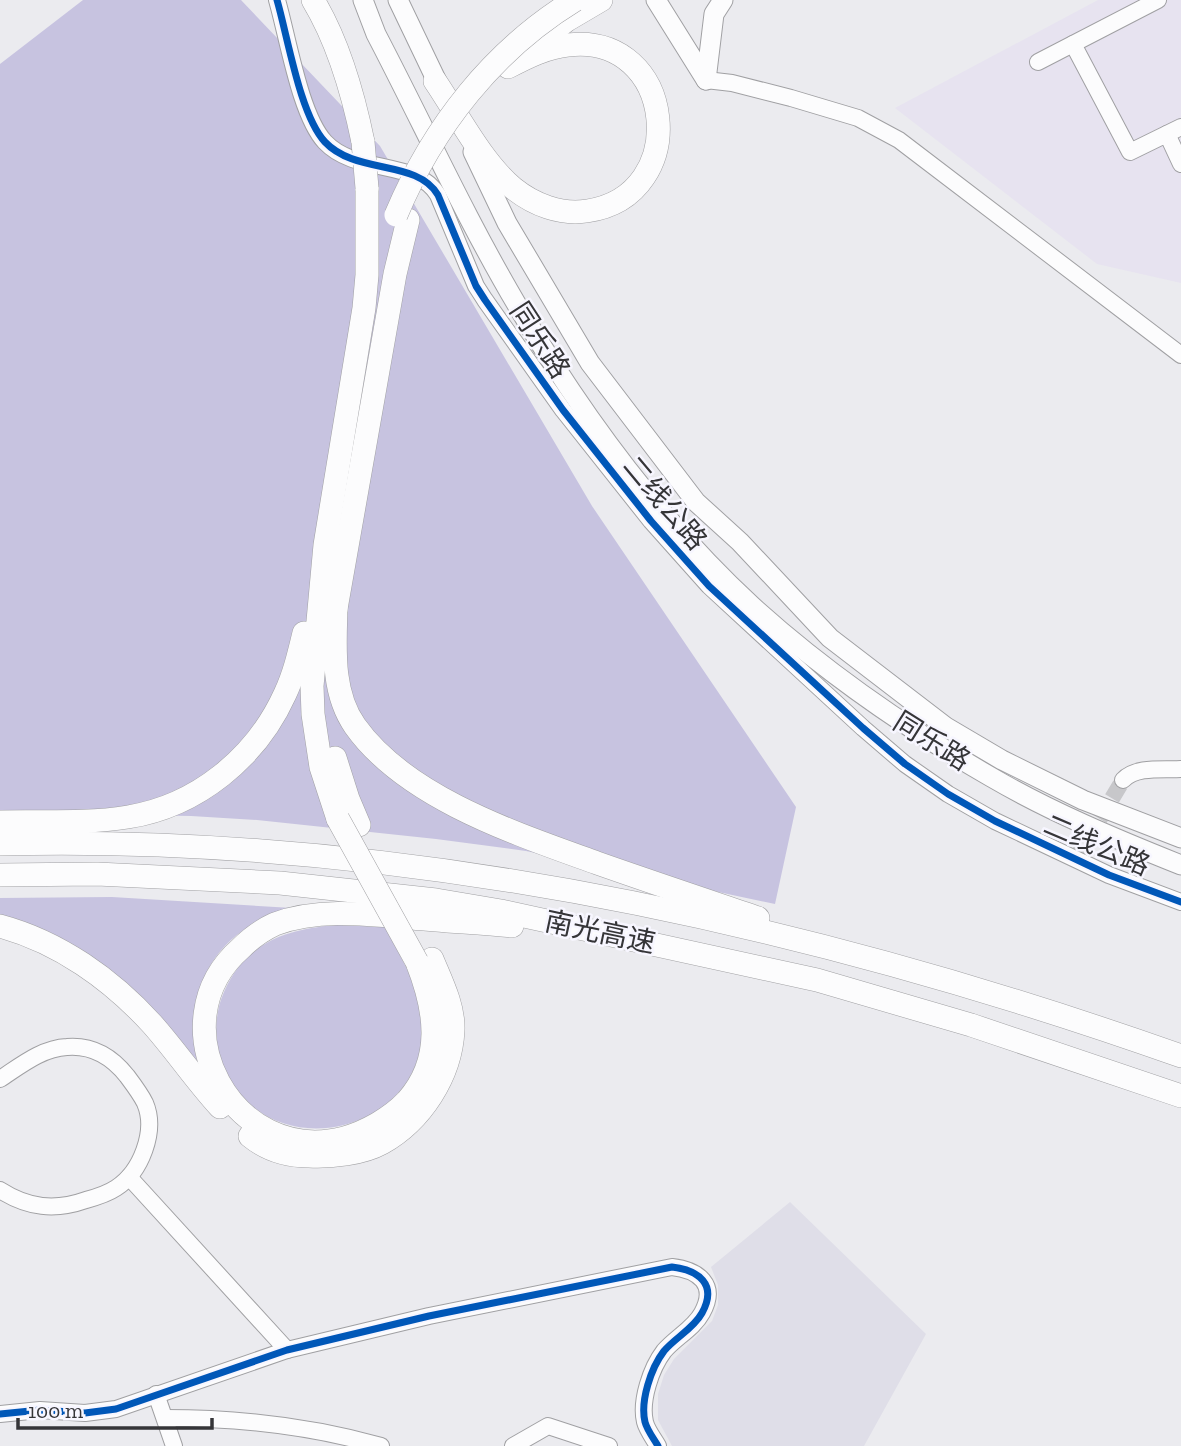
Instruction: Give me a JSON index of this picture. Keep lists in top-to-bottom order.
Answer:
{
  "streets": {
    "highway": ["南光高速"],
    "main road": ["同乐路"],
    "street": ["二线公路"]
  },
  "scale_bar": "100 m"
}
